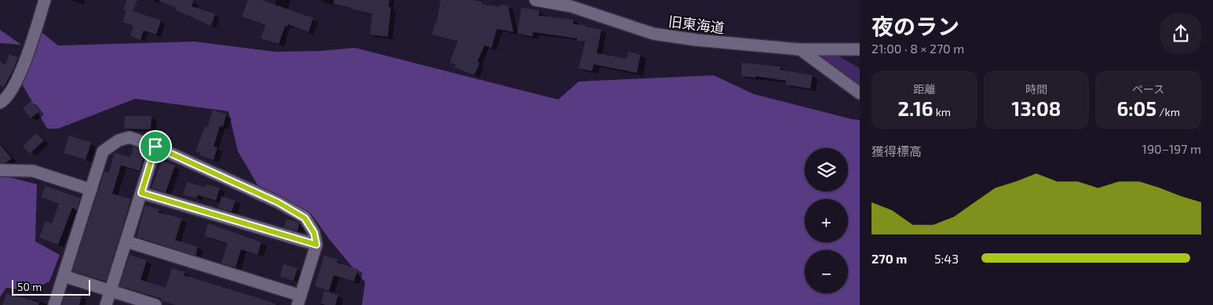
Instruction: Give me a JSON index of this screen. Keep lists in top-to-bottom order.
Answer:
{
  "streets": {
    "street": ["旧東海道"]
  },
  "scale_bar": "50 m",
  "page": {
    "heading": ["夜のラン", "21:00 · 8 × 270 m"],
    "stats": [
      ["距離", "2.16 km"],
      ["時間", "13:08"],
      ["ペース", "6:05 /km"]
    ],
    "chart": ["獲得標高", "190–197 m"],
    "map_buttons": ["+", "−"],
    "list": [
      {
        "name": "270 m",
        "note": "5:43"
      }
    ],
    "scale": "50 m"
  }
}
